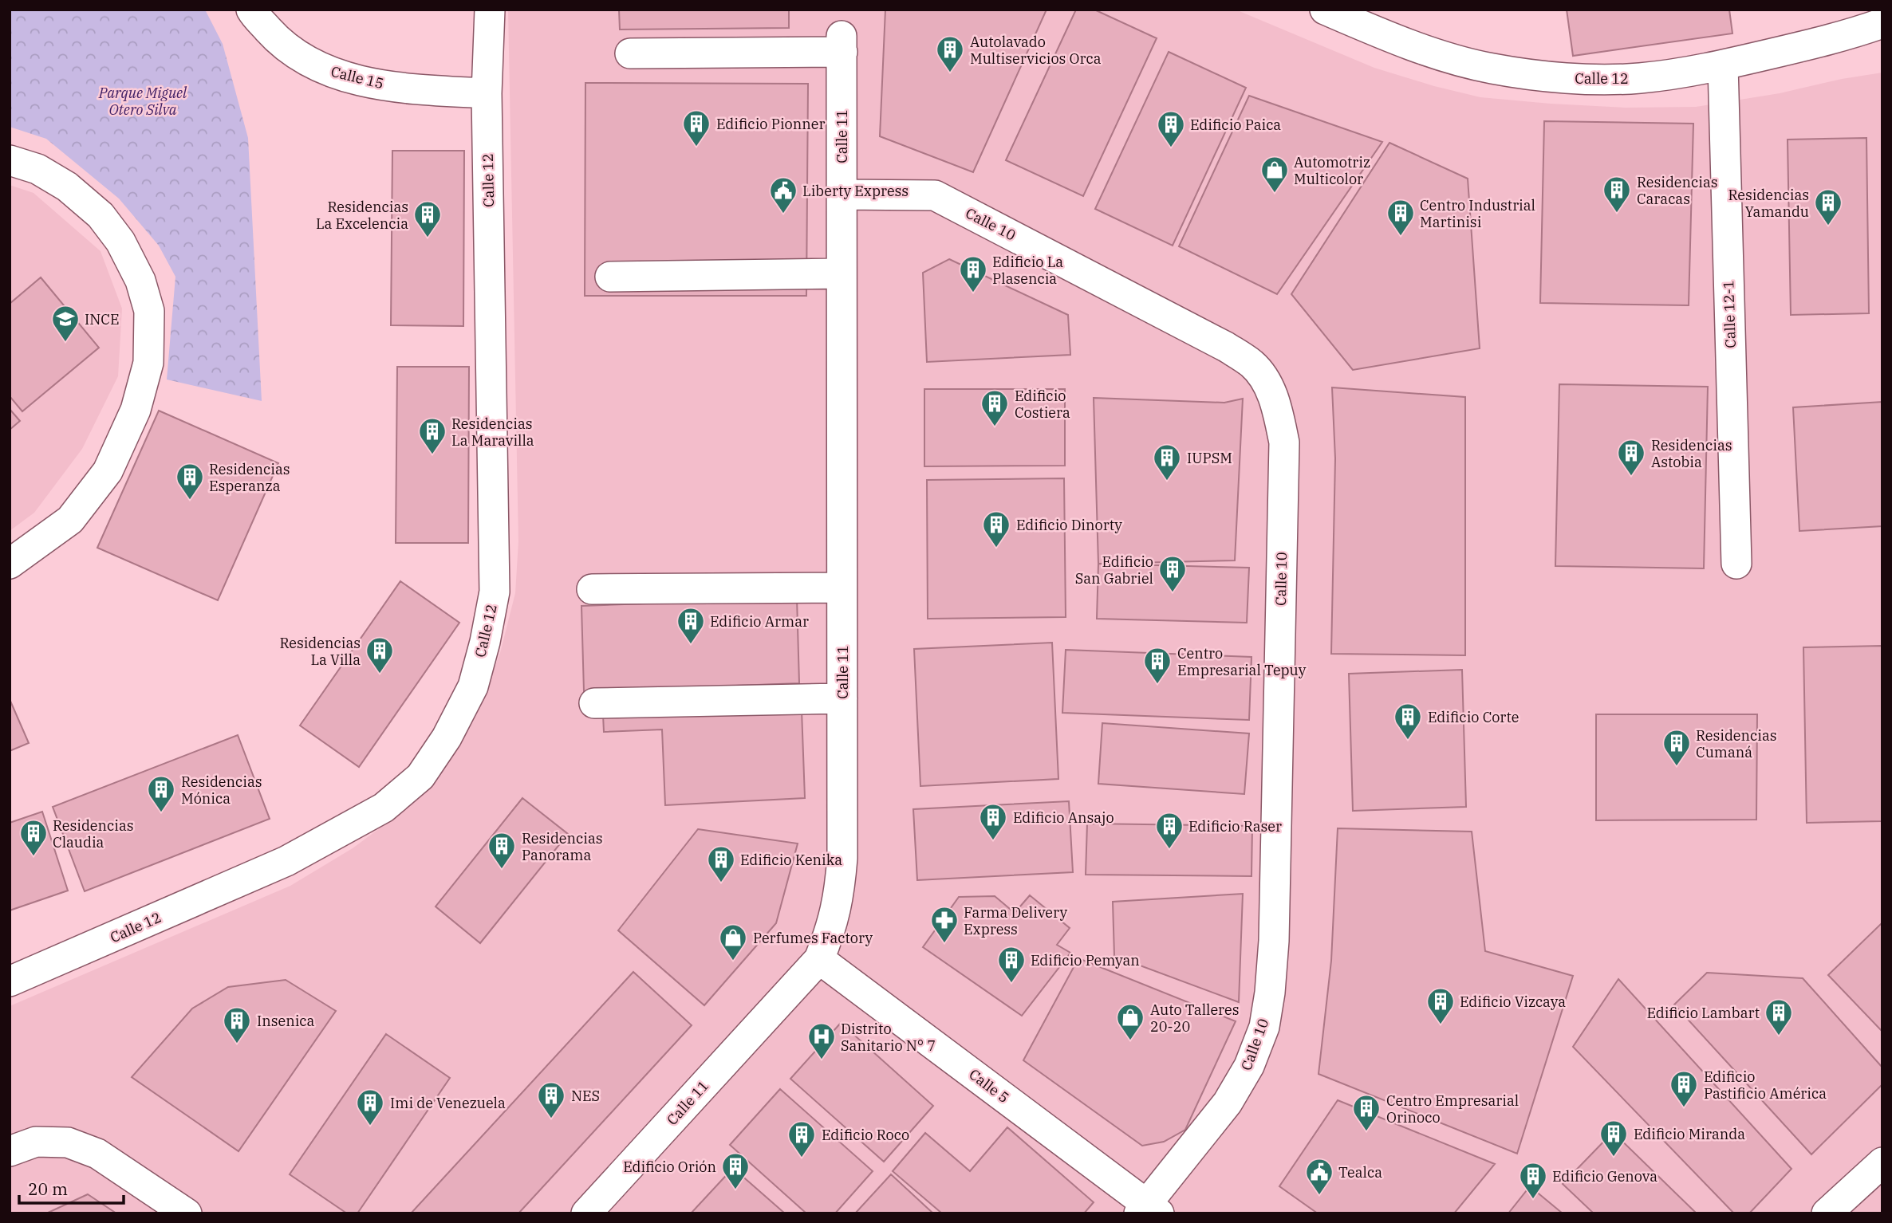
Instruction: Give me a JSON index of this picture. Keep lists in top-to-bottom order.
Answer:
{
  "streets": {
    "street": [
      "Calle 15",
      "Calle 12",
      "Calle 11",
      "Calle 10",
      "Calle 12-1",
      "Calle 5"
    ]
  },
  "crossings": [
    ["Calle 15", "Calle 12"],
    ["Calle 12", "Calle 12-1"],
    ["Calle 11", "Calle 10"],
    ["Calle 11", "Calle 5"],
    ["Calle 10", "Calle 5"]
  ],
  "parks": ["Parque Miguel Otero Silva"],
  "places": {
    "building": [
      "Autolavado Multiservicios Orca",
      "Edificio Pionner",
      "Edificio Paica",
      "Residencias Caracas",
      "Residencias Yamandu",
      "Centro Industrial Martinisi",
      "Residencias La Excelencia",
      "Edificio La Plasencia",
      "Edificio Costiera",
      "Residencias La Maravilla",
      "Residencias Astobia",
      "IUPSM",
      "Residencias Esperanza",
      "Edificio Dinorty",
      "Edificio San Gabriel",
      "Edificio Armar",
      "Residencias La Villa",
      "Centro Empresarial Tepuy",
      "Edificio Corte",
      "Residencias Cumaná",
      "Residencias Mónica",
      "Edificio Ansajo",
      "Edificio Raser",
      "Residencias Claudia",
      "Residencias Panorama",
      "Edificio Kenika",
      "Edificio Pemyan",
      "Edificio Vizcaya",
      "Edificio Lambart",
      "Insenica",
      "Edificio Pastificio América",
      "NES",
      "Imi de Venezuela",
      "Centro Empresarial Orinoco",
      "Edificio Miranda",
      "Edificio Roco",
      "Edificio Orión",
      "Edificio Genova"
    ],
    "shop": ["Automotriz Multicolor", "Perfumes Factory", "Auto Talleres 20-20"],
    "public building": ["Liberty Express", "Tealca"],
    "school or university": ["INCE"],
    "pharmacy": ["Farma Delivery Express"],
    "hospital": ["Distrito Sanitario N° 7"]
  },
  "scale_bar": "20 m"
}
